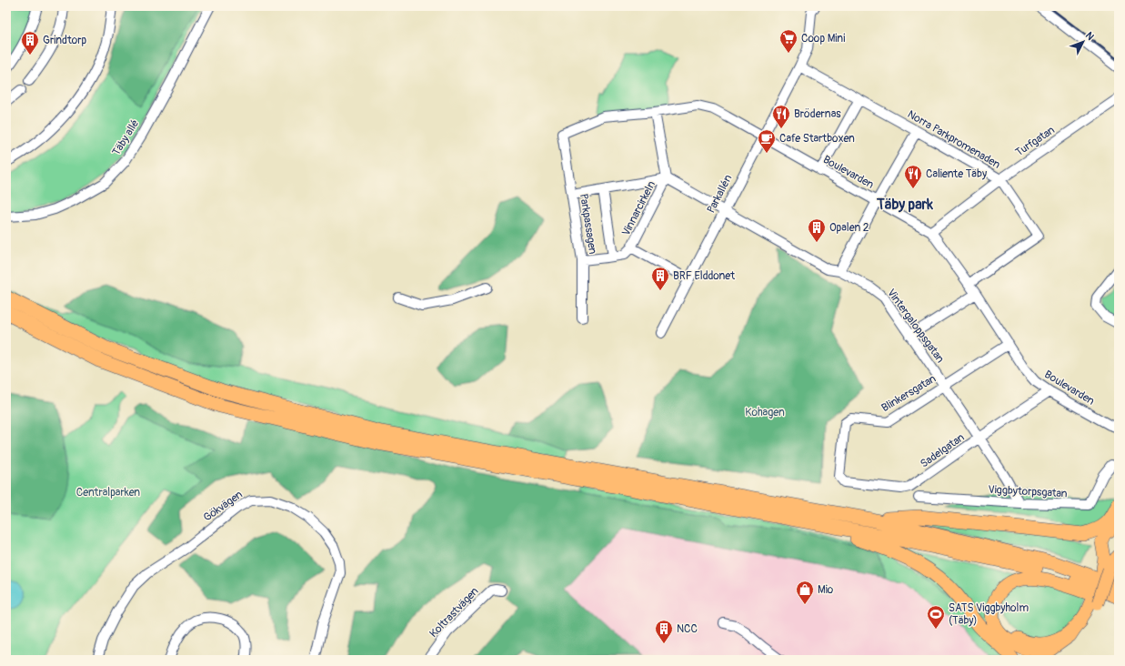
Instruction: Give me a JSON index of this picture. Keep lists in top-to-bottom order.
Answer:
{
  "streets": {
    "street": [
      "Täby allé",
      "Norra Parkpromenaden",
      "Turfgatan",
      "Boulevarden",
      "Parkallén",
      "Vinnarcirkeln",
      "Parkpassagen",
      "Vintergaloppsgatan",
      "Blinkersgatan",
      "Sadelgatan",
      "Viggbytorpsgatan",
      "Gökvägen",
      "Koltrastvägen"
    ]
  },
  "crossings": [
    ["Norra Parkpromenaden", "Turfgatan"],
    ["Norra Parkpromenaden", "Boulevarden"],
    ["Norra Parkpromenaden", "Parkallén"],
    ["Turfgatan", "Boulevarden"],
    ["Boulevarden", "Parkallén"],
    ["Boulevarden", "Parkpassagen"],
    ["Boulevarden", "Blinkersgatan"],
    ["Boulevarden", "Sadelgatan"],
    ["Parkallén", "Vintergaloppsgatan"],
    ["Vinnarcirkeln", "Parkpassagen"],
    ["Vinnarcirkeln", "Vintergaloppsgatan"],
    ["Vintergaloppsgatan", "Blinkersgatan"],
    ["Vintergaloppsgatan", "Sadelgatan"],
    ["Vintergaloppsgatan", "Viggbytorpsgatan"],
    ["Blinkersgatan", "Sadelgatan"]
  ],
  "districts": ["Täby park"],
  "parks": ["Kohagen", "Centralparken"],
  "places": {
    "supermarket": ["Coop Mini"],
    "building": [
      "Grindtorp",
      "Opalen 2",
      "BRF Elddonet",
      "NCC"
    ],
    "restaurant": ["Brödernas", "Caliente Täby"],
    "cafe": ["Cafe Startboxen"],
    "shop": ["Mio"],
    "sports": ["SATS Viggbyholm (Täby)"]
  },
  "north": "top right"
}
